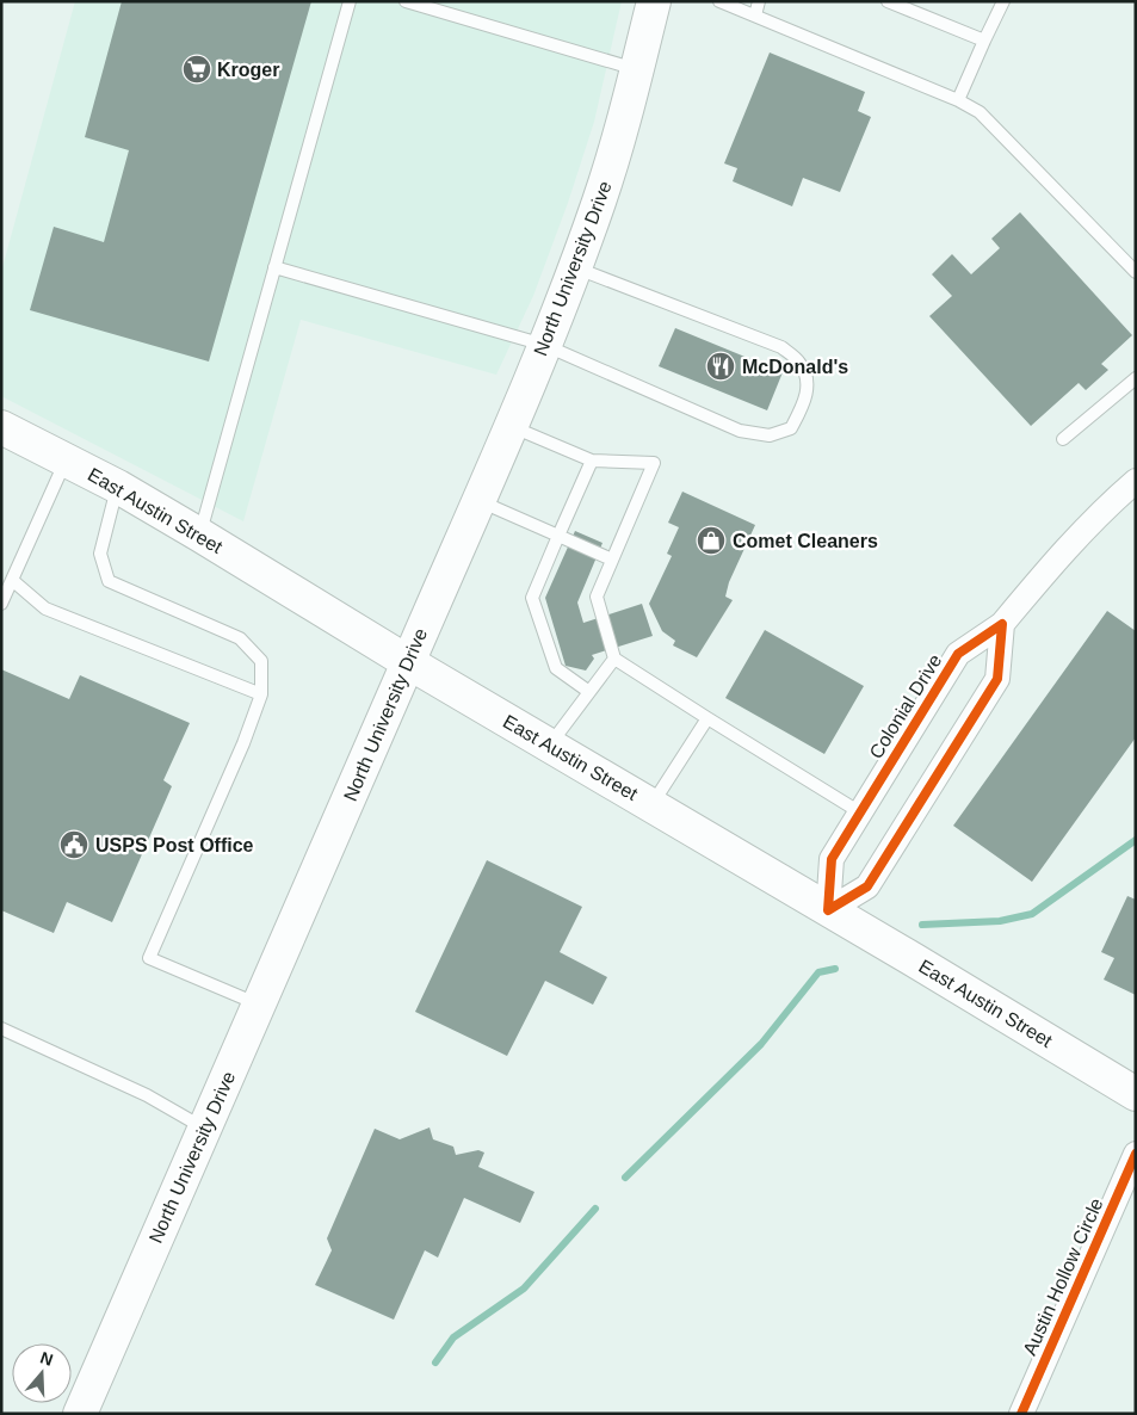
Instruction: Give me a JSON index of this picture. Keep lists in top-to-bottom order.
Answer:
{
  "streets": {
    "main road": ["North University Drive", "East Austin Street"],
    "street": ["Colonial Drive", "Austin Hollow Circle"]
  },
  "crossings": [
    ["North University Drive", "East Austin Street"],
    ["East Austin Street", "Colonial Drive"]
  ],
  "places": {
    "supermarket": ["Kroger"],
    "restaurant": ["McDonald's"],
    "shop": ["Comet Cleaners"],
    "public building": ["USPS Post Office"]
  },
  "north": "top"
}
